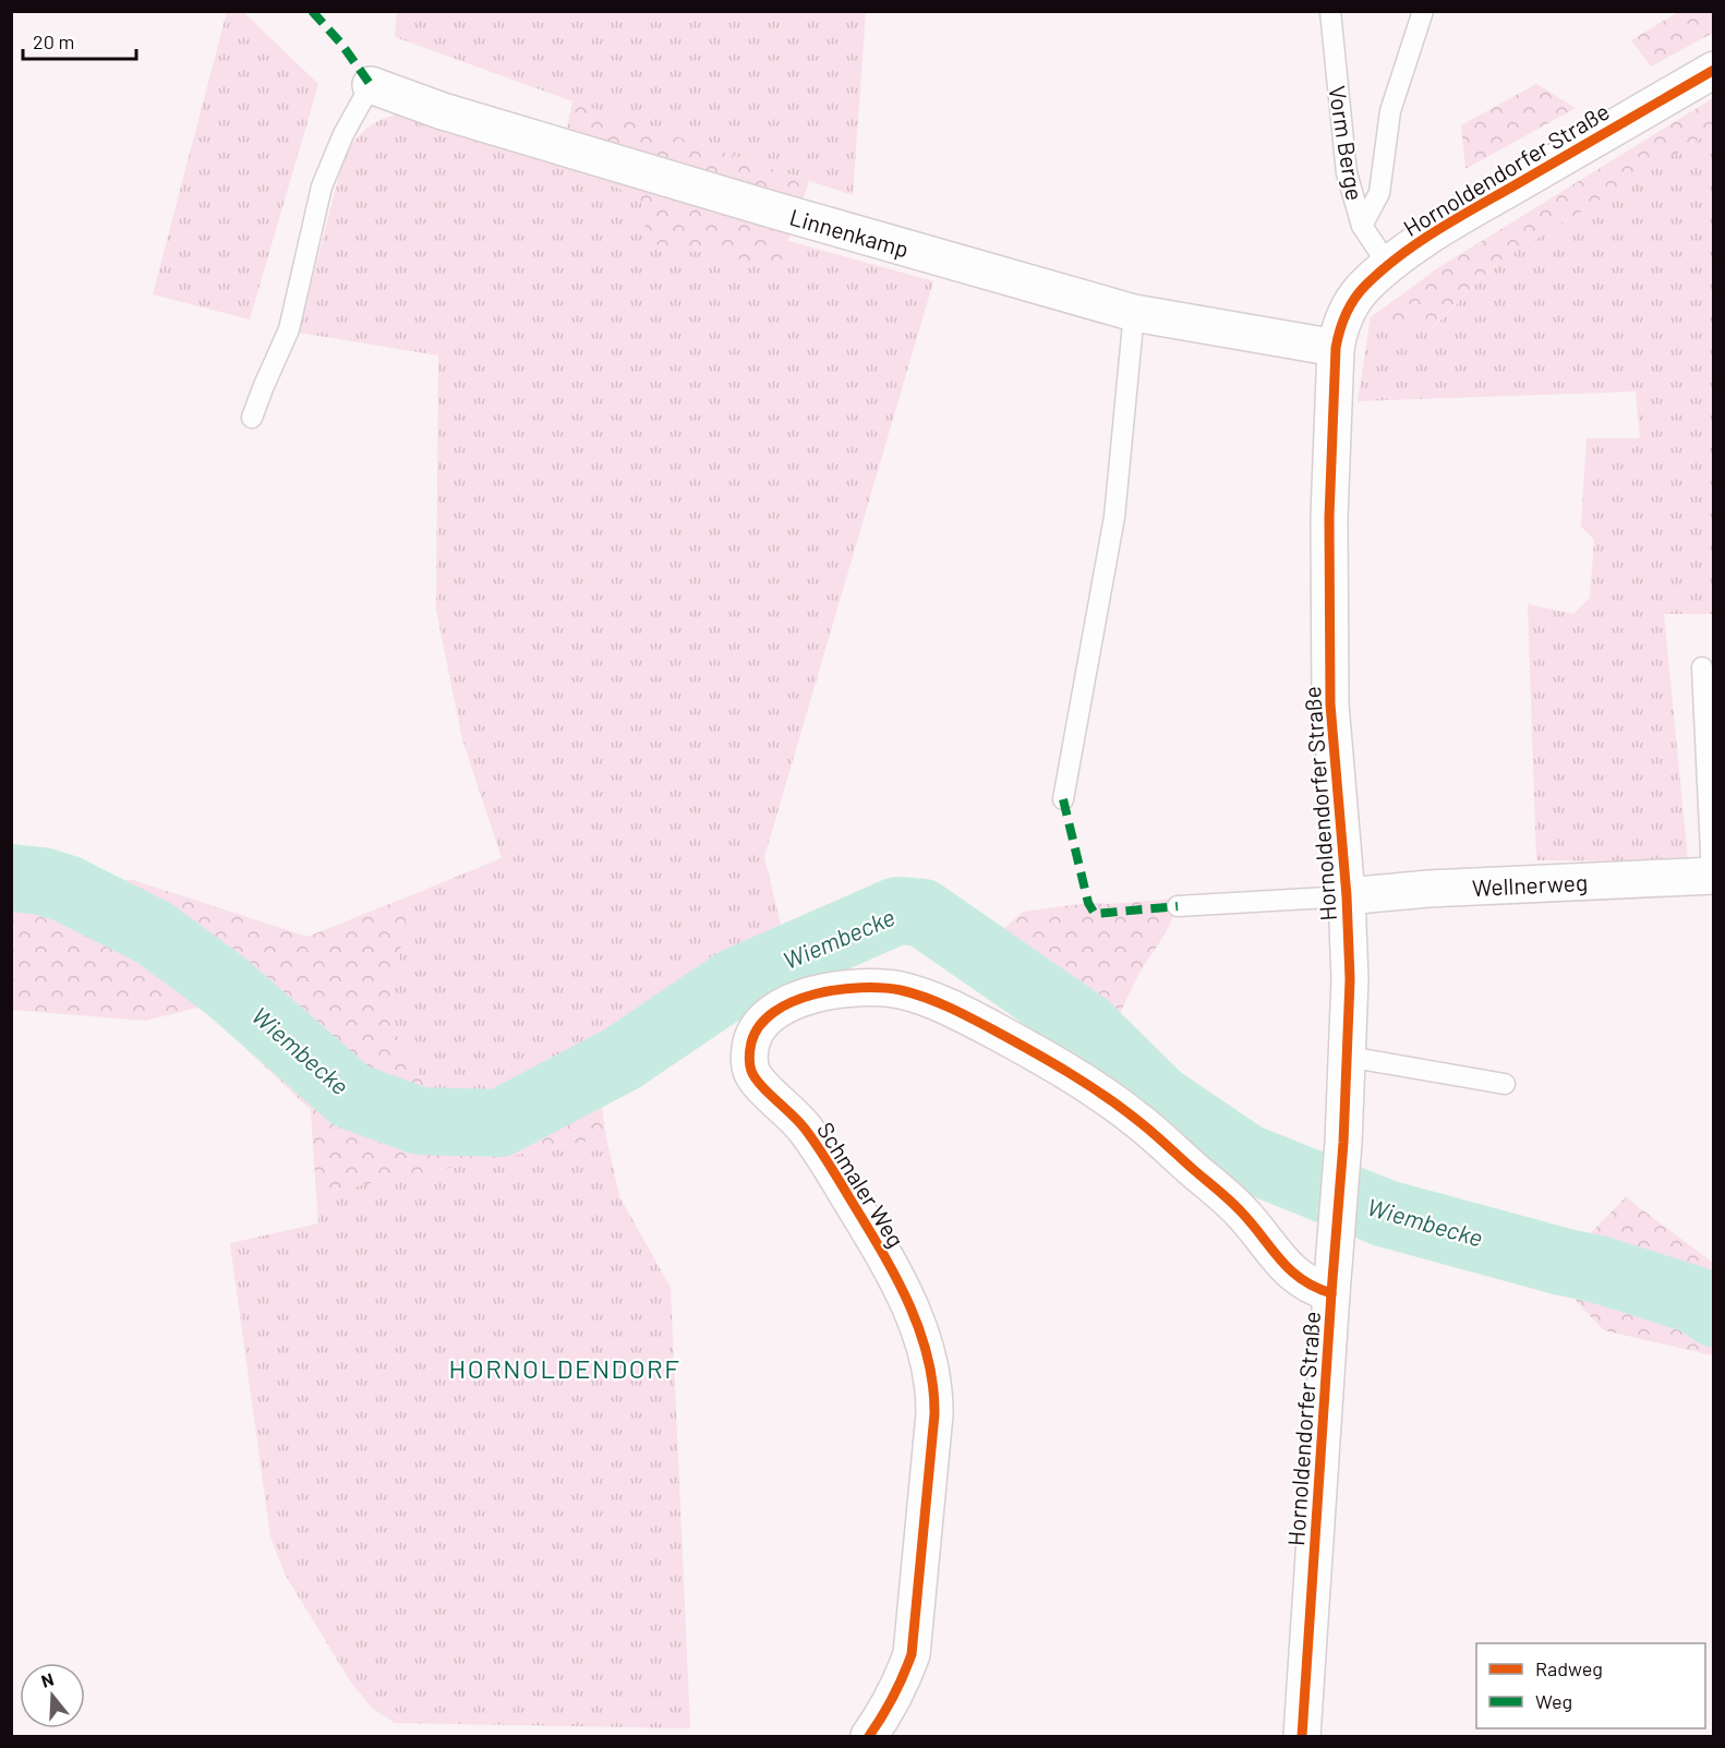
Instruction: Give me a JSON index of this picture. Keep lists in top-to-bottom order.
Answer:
{
  "streets": {
    "street": [
      "Hornoldendorfer Straße",
      "Linnenkamp",
      "Wellnerweg",
      "Schmaler Weg"
    ],
    "lane": ["Vorm Berge"]
  },
  "crossings": [
    ["Vorm Berge", "Hornoldendorfer Straße"],
    ["Hornoldendorfer Straße", "Linnenkamp"],
    ["Hornoldendorfer Straße", "Wellnerweg"],
    ["Hornoldendorfer Straße", "Schmaler Weg"]
  ],
  "districts": ["HORNOLDENDORF"],
  "water": ["Wiembecke"],
  "legend": ["Radweg", "Weg"],
  "scale_bar": "20 m",
  "north": "top"
}
